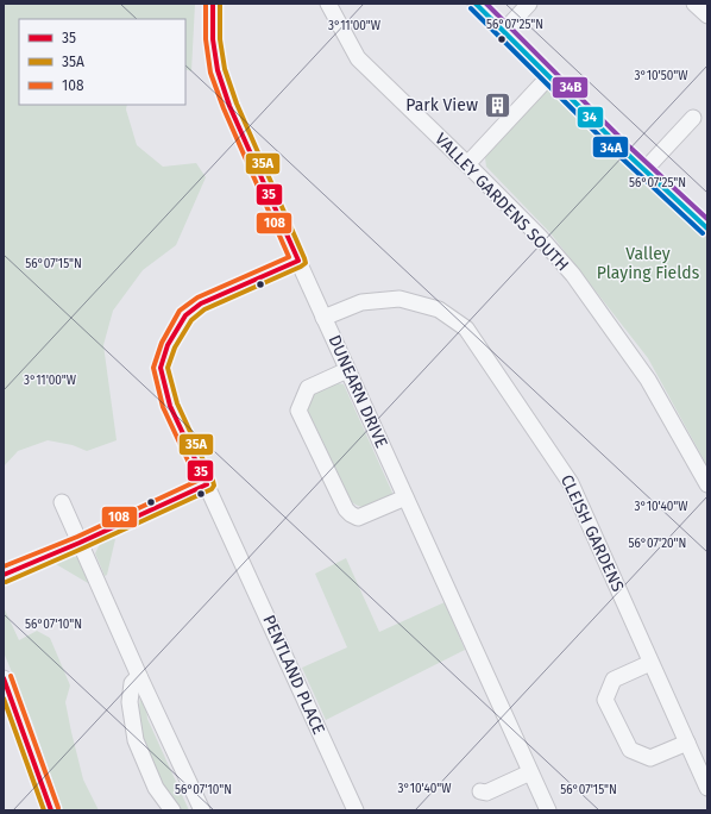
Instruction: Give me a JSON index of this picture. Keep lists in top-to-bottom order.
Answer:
{
  "streets": {
    "street": [
      "VALLEY GARDENS SOUTH",
      "DUNEARN DRIVE",
      "CLEISH GARDENS",
      "PENTLAND PLACE"
    ]
  },
  "crossings": [
    ["DUNEARN DRIVE", "CLEISH GARDENS"],
    ["DUNEARN DRIVE", "PENTLAND PLACE"]
  ],
  "parks": ["Valley Playing Fields"],
  "places": {
    "building": ["Park View"]
  },
  "lines": [
    "transit line 35",
    "transit line 35A",
    "transit line 108",
    "transit line 34",
    "transit line 34B",
    "transit line 34A"
  ],
  "legend": ["35", "35A", "108"],
  "coordinates": [
    "56°07'25\"N",
    "3°11'00\"W",
    "3°10'50\"W",
    "56°07'15\"N",
    "3°10'40\"W",
    "56°07'20\"N",
    "56°07'10\"N"
  ]
}
